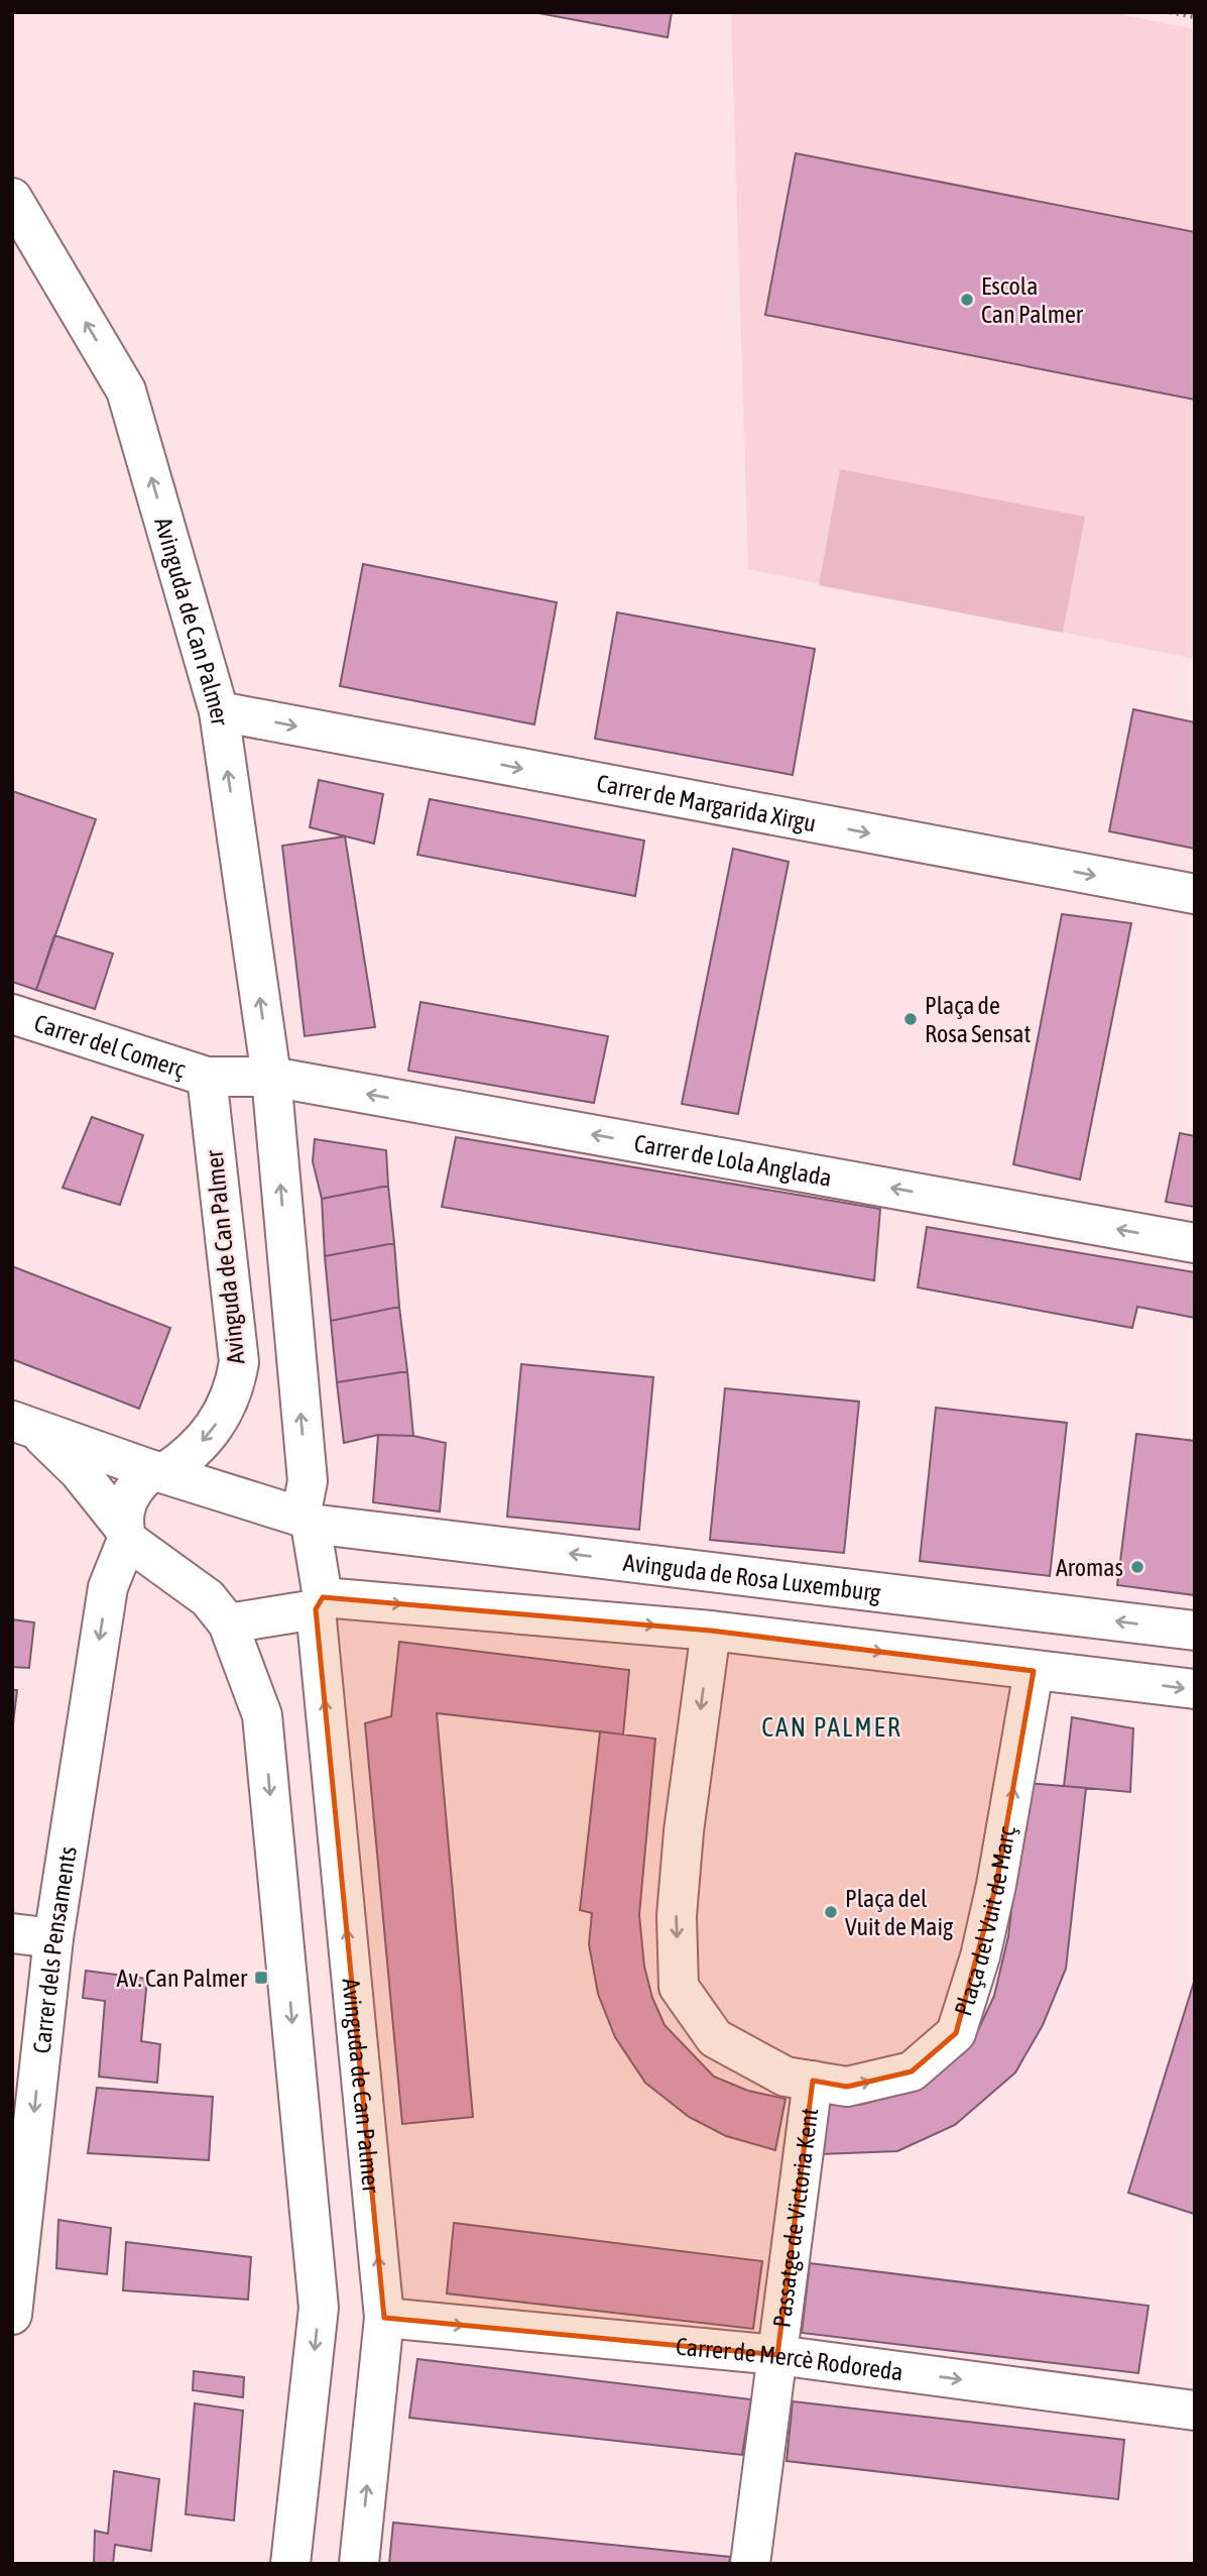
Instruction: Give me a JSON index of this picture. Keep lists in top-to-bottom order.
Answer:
{
  "streets": {
    "street": [
      "Avinguda de Can Palmer",
      "Carrer de Margarida Xirgu",
      "Carrer del Comerç",
      "Carrer de Lola Anglada",
      "Avinguda de Rosa Luxemburg",
      "Plaça del Vuit de Març",
      "Carrer dels Pensaments",
      "Passatge de Victoria Kent",
      "Carrer de Mercè Rodoreda"
    ]
  },
  "crossings": [
    ["Avinguda de Can Palmer", "Carrer de Margarida Xirgu"],
    ["Avinguda de Can Palmer", "Carrer del Comerç"],
    ["Avinguda de Can Palmer", "Carrer de Lola Anglada"],
    ["Avinguda de Can Palmer", "Avinguda de Rosa Luxemburg"],
    ["Avinguda de Can Palmer", "Carrer dels Pensaments"],
    ["Avinguda de Can Palmer", "Carrer de Mercè Rodoreda"],
    ["Plaça del Vuit de Març", "Passatge de Victoria Kent"],
    ["Passatge de Victoria Kent", "Carrer de Mercè Rodoreda"]
  ],
  "one_way": ["Carrer de Margarida Xirgu", "Carrer de Lola Anglada", "Carrer de Mercè Rodoreda"],
  "districts": ["CAN PALMER"],
  "places": {
    "other": [
      "Escola Can Palmer",
      "Plaça de Rosa Sensat",
      "Aromas",
      "Plaça del Vuit de Maig"
    ],
    "transit": ["Av. Can Palmer"]
  }
}
